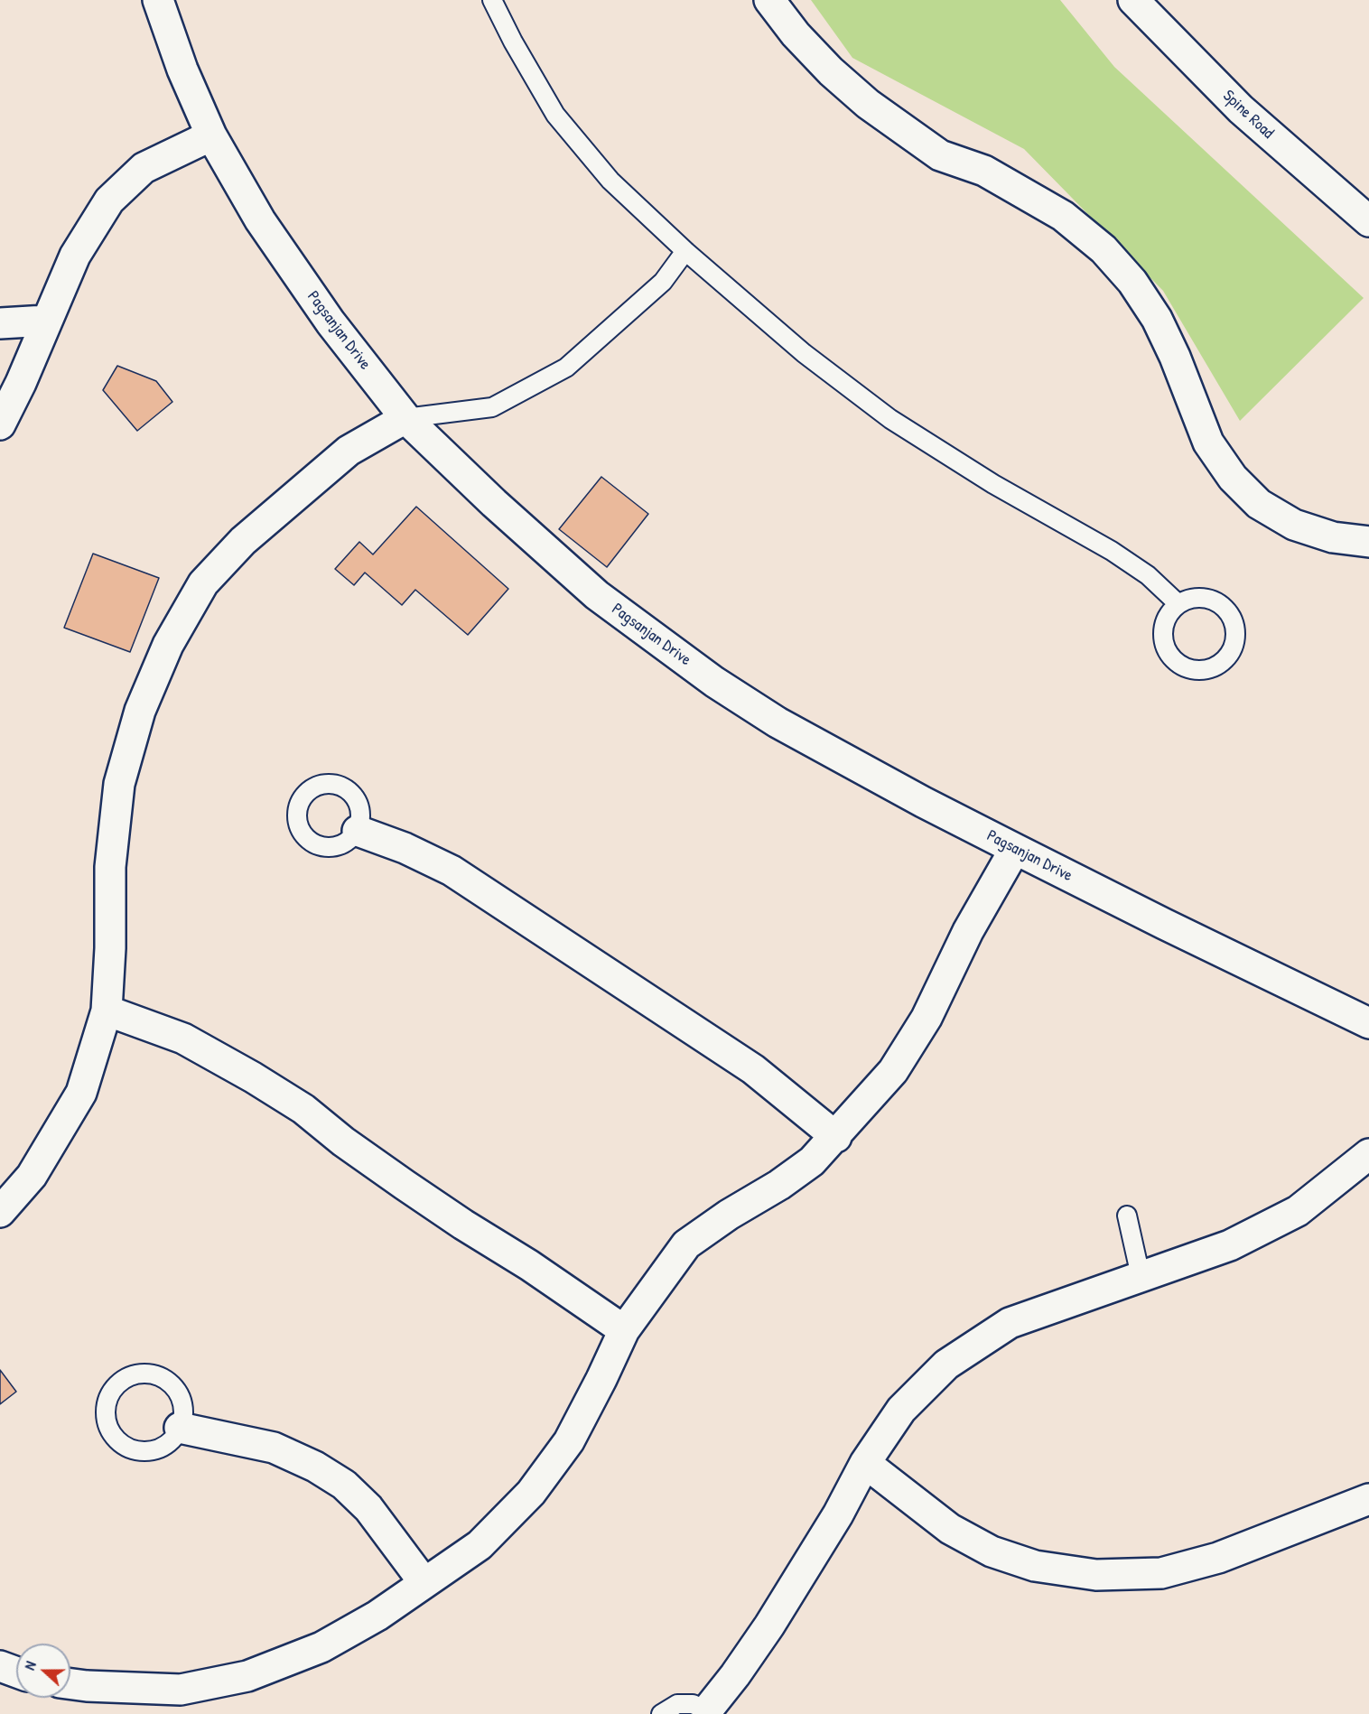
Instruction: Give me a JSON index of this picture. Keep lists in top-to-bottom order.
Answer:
{
  "streets": {
    "street": ["Spine Road", "Pagsanjan Drive"]
  },
  "north": "left"
}
